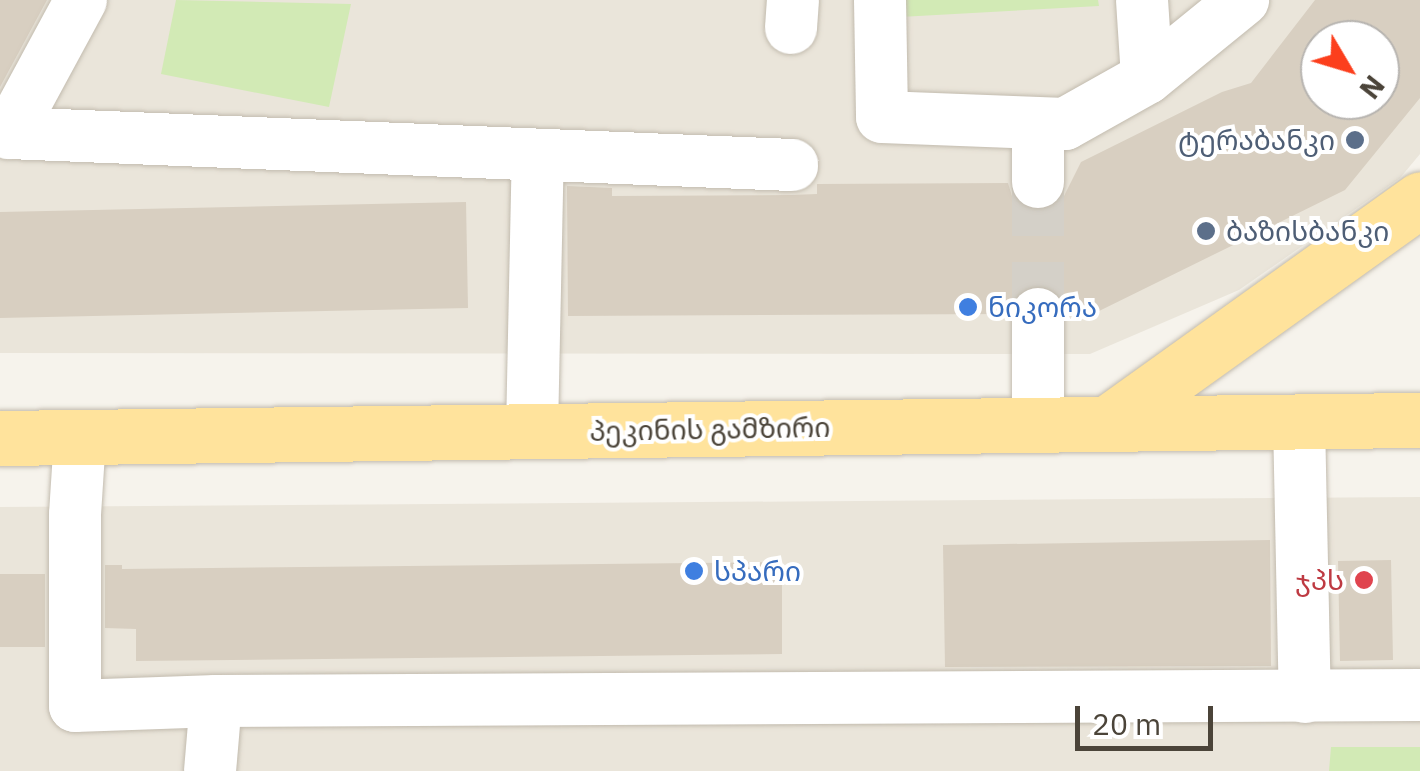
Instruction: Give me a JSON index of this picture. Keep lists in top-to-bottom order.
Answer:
{
  "streets": {
    "main road": ["პეკინის გამზირი"]
  },
  "places": [
    "ტერაბანკი",
    "ბაზისბანკი",
    "ნიკორა",
    "სპარი",
    "ჯპს"
  ],
  "scale_bar": "20 m",
  "north": "bottom right"
}
